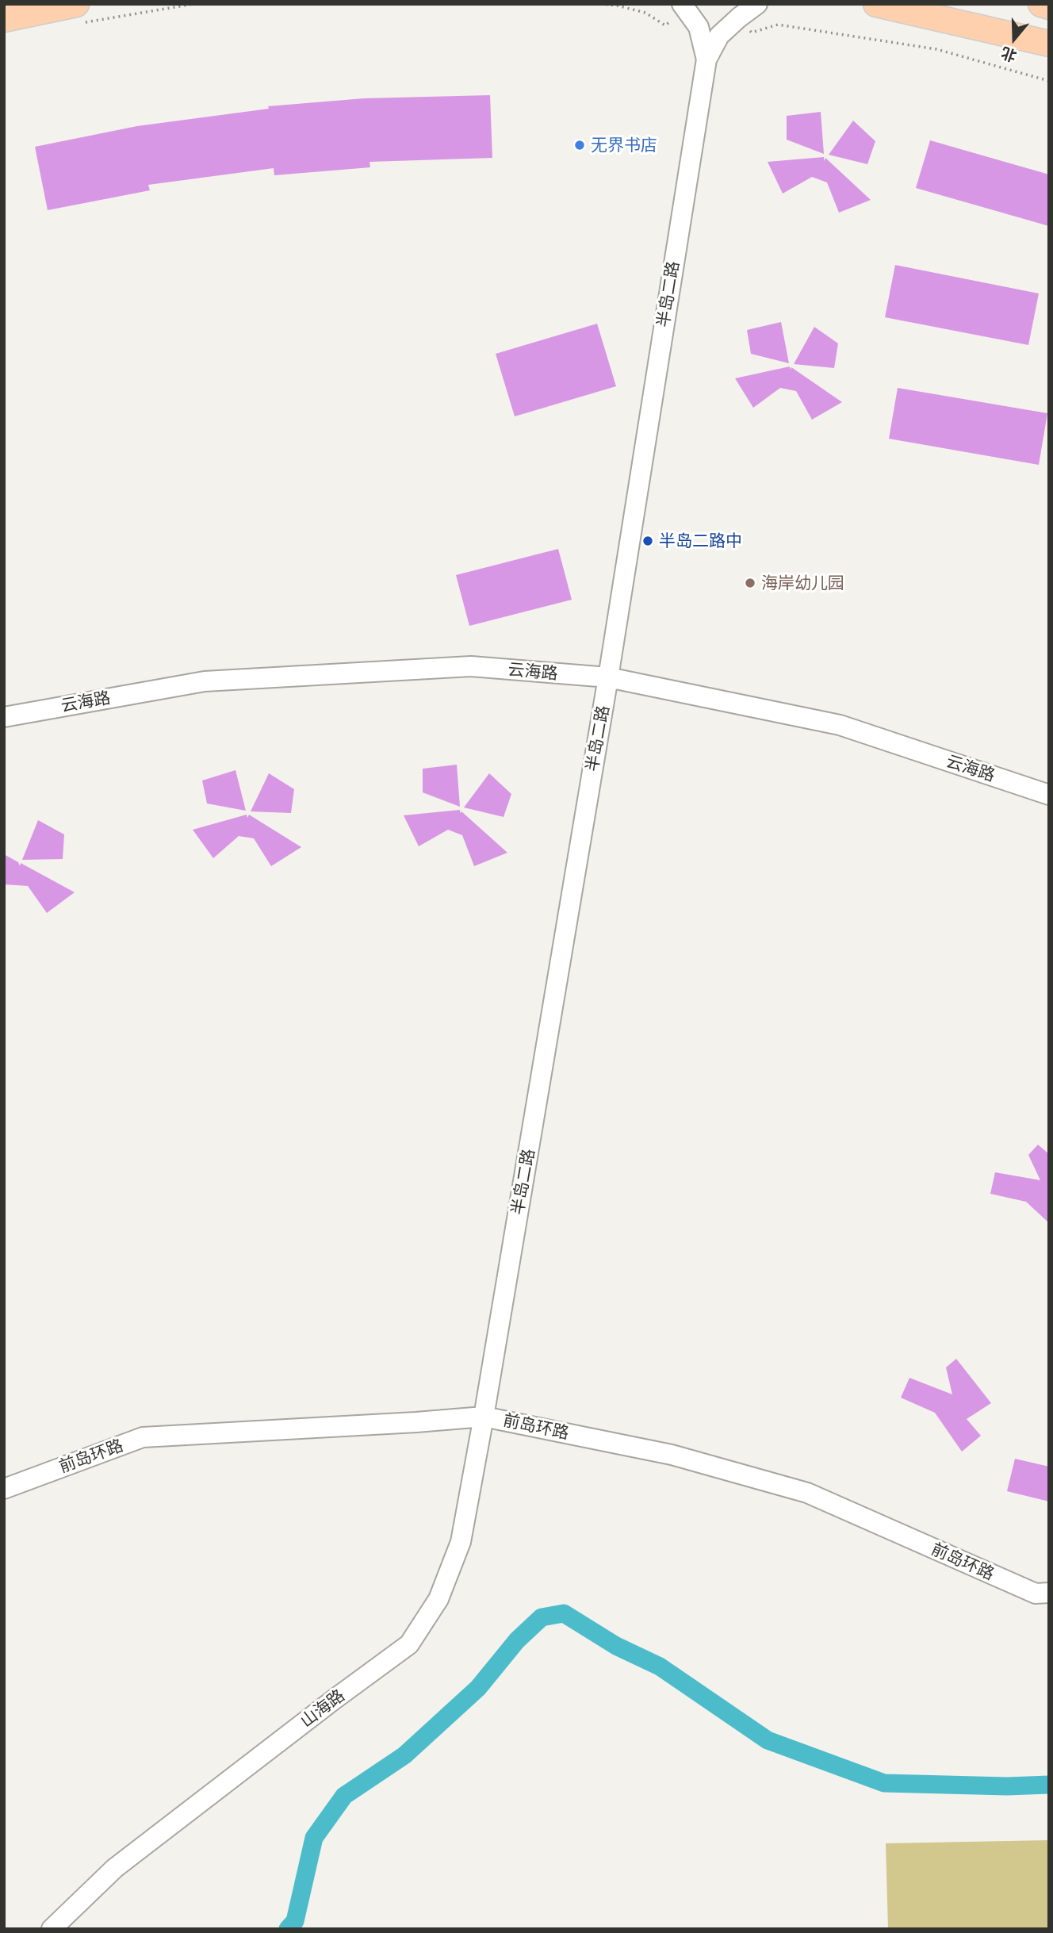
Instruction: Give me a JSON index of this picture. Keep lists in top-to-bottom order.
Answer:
{
  "streets": {
    "street": [
      "半岛二路",
      "云海路",
      "前岛环路",
      "山海路"
    ]
  },
  "crossings": [
    ["半岛二路", "云海路"],
    ["半岛二路", "前岛环路"],
    ["半岛二路", "山海路"],
    ["前岛环路", "山海路"]
  ],
  "places": ["无界书店", "半岛二路中", "海岸幼儿园"],
  "north": "bottom"
}
